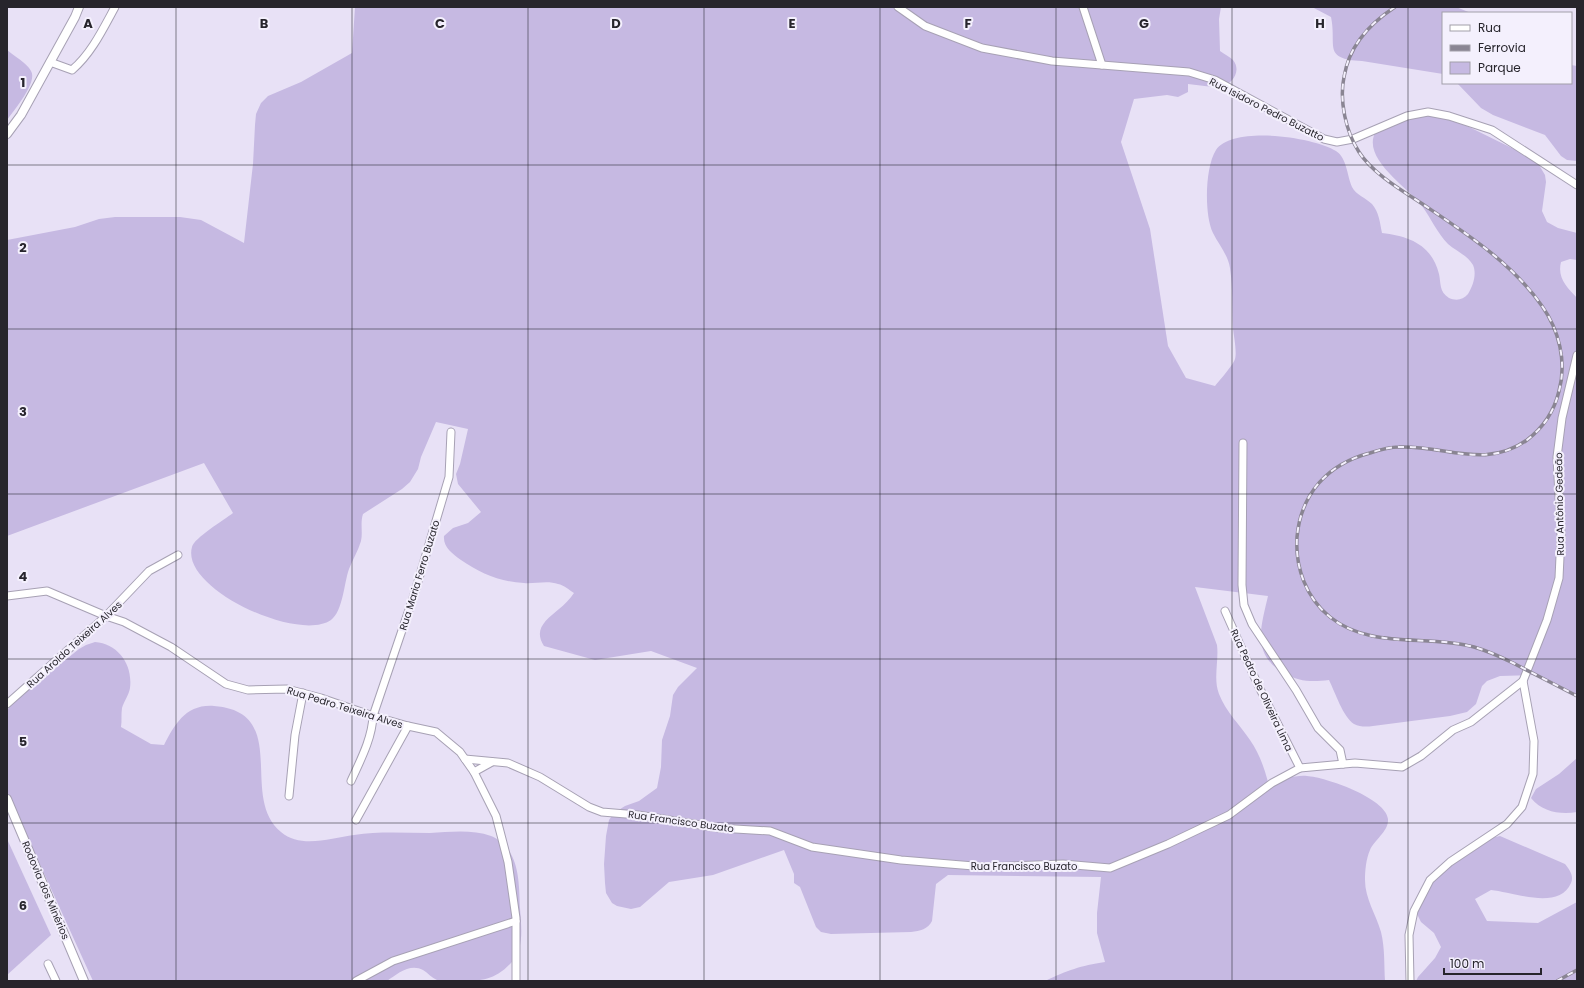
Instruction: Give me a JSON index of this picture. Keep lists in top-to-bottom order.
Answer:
{
  "streets": {
    "main road": ["Rodovia dos Minérios"],
    "street": [
      "Rua Isidoro Pedro Buzatto",
      "Rua Antônio Gedeão",
      "Rua Maria Ferro Buzato",
      "Rua Aroldo Teixeira Alves",
      "Rua Pedro de Oliveira Lima",
      "Rua Pedro Teixeira Alves",
      "Rua Francisco Buzato"
    ]
  },
  "crossings": [
    ["Rua Antônio Gedeão", "Rua Francisco Buzato"],
    ["Rua Maria Ferro Buzato", "Rua Pedro Teixeira Alves"],
    ["Rua Aroldo Teixeira Alves", "Rua Pedro Teixeira Alves"],
    ["Rua Pedro de Oliveira Lima", "Rua Francisco Buzato"],
    ["Rua Pedro Teixeira Alves", "Rua Francisco Buzato"]
  ],
  "legend": ["Rua", "Ferrovia", "Parque"],
  "scale_bar": "100 m",
  "grid": {
    "columns": [
      "A",
      "B",
      "C",
      "D",
      "E",
      "F",
      "G",
      "H"
    ],
    "rows": [
      "1",
      "2",
      "3",
      "4",
      "5",
      "6"
    ]
  }
}
